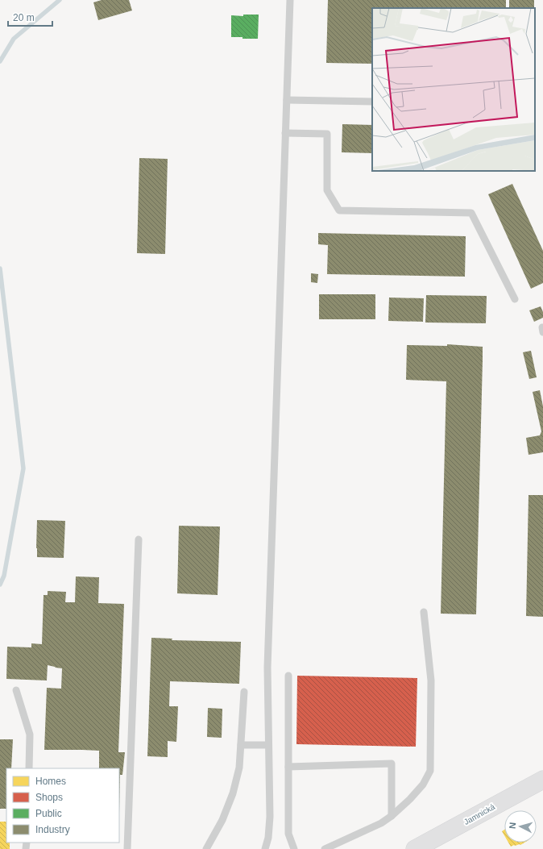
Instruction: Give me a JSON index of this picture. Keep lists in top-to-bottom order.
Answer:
{
  "streets": {
    "main road": ["Jamnická"]
  },
  "legend": [
    "Homes",
    "Shops",
    "Public",
    "Industry"
  ],
  "scale_bar": "20 m",
  "north": "left"
}
